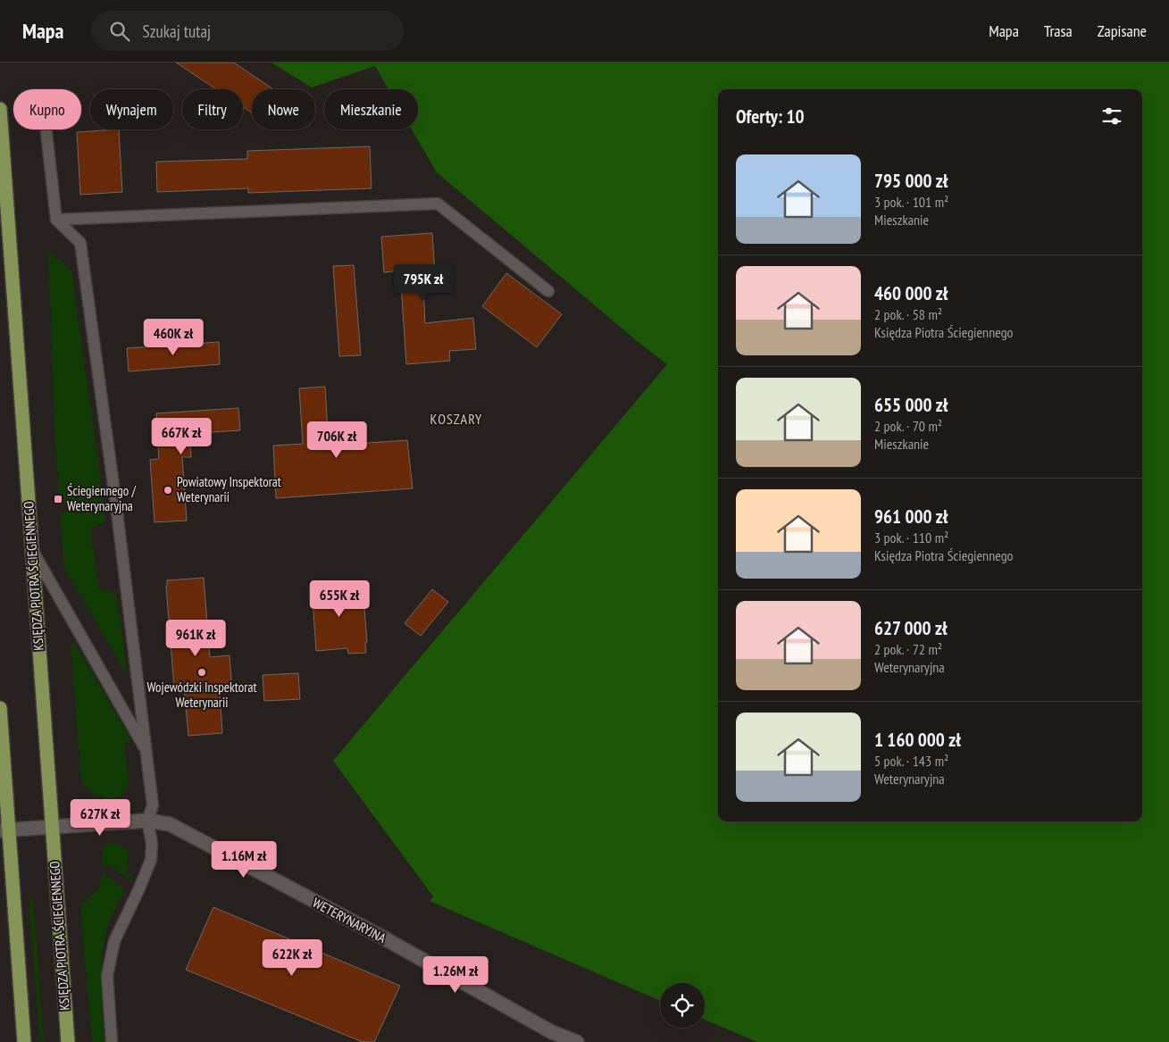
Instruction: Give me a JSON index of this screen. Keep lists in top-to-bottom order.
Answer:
{
  "streets": {
    "main road": ["KSIĘDZA PIOTRA ŚCIEGIENNEGO"],
    "street": ["WETERYNARYJNA"]
  },
  "crossings": [
    ["KSIĘDZA PIOTRA ŚCIEGIENNEGO", "WETERYNARYJNA"]
  ],
  "districts": ["KOSZARY"],
  "places": {
    "other": ["Powiatowy Inspektorat Weterynarii", "Wojewódzki Inspektorat Weterynarii"],
    "transit": ["Ściegiennego / Weterynaryjna"]
  },
  "page": {
    "header": "Mapa",
    "search": "Szukaj tutaj",
    "nav": ["Mapa", "Trasa", "Zapisane"],
    "chip": [
      "Kupno",
      "Wynajem",
      "Filtry",
      "Nowe",
      "Mieszkanie"
    ],
    "heading": "Oferty: 10",
    "list": [
      {
        "name": "795 000 zł",
        "note": "3 pok. · 101 m² · Mieszkanie"
      },
      {
        "name": "460 000 zł",
        "note": "2 pok. · 58 m² · Księdza Piotra Ściegiennego"
      },
      {
        "name": "655 000 zł",
        "note": "2 pok. · 70 m² · Mieszkanie"
      },
      {
        "name": "961 000 zł",
        "note": "3 pok. · 110 m² · Księdza Piotra Ściegiennego"
      },
      {
        "name": "627 000 zł",
        "note": "2 pok. · 72 m² · Weterynaryjna"
      },
      {
        "name": "1 160 000 zł",
        "note": "5 pok. · 143 m² · Weterynaryjna"
      }
    ],
    "price": [
      "795K zł",
      "460K zł",
      "667K zł",
      "706K zł",
      "655K zł",
      "961K zł",
      "627K zł",
      "1.16M zł",
      "622K zł",
      "1.26M zł"
    ]
  }
}
